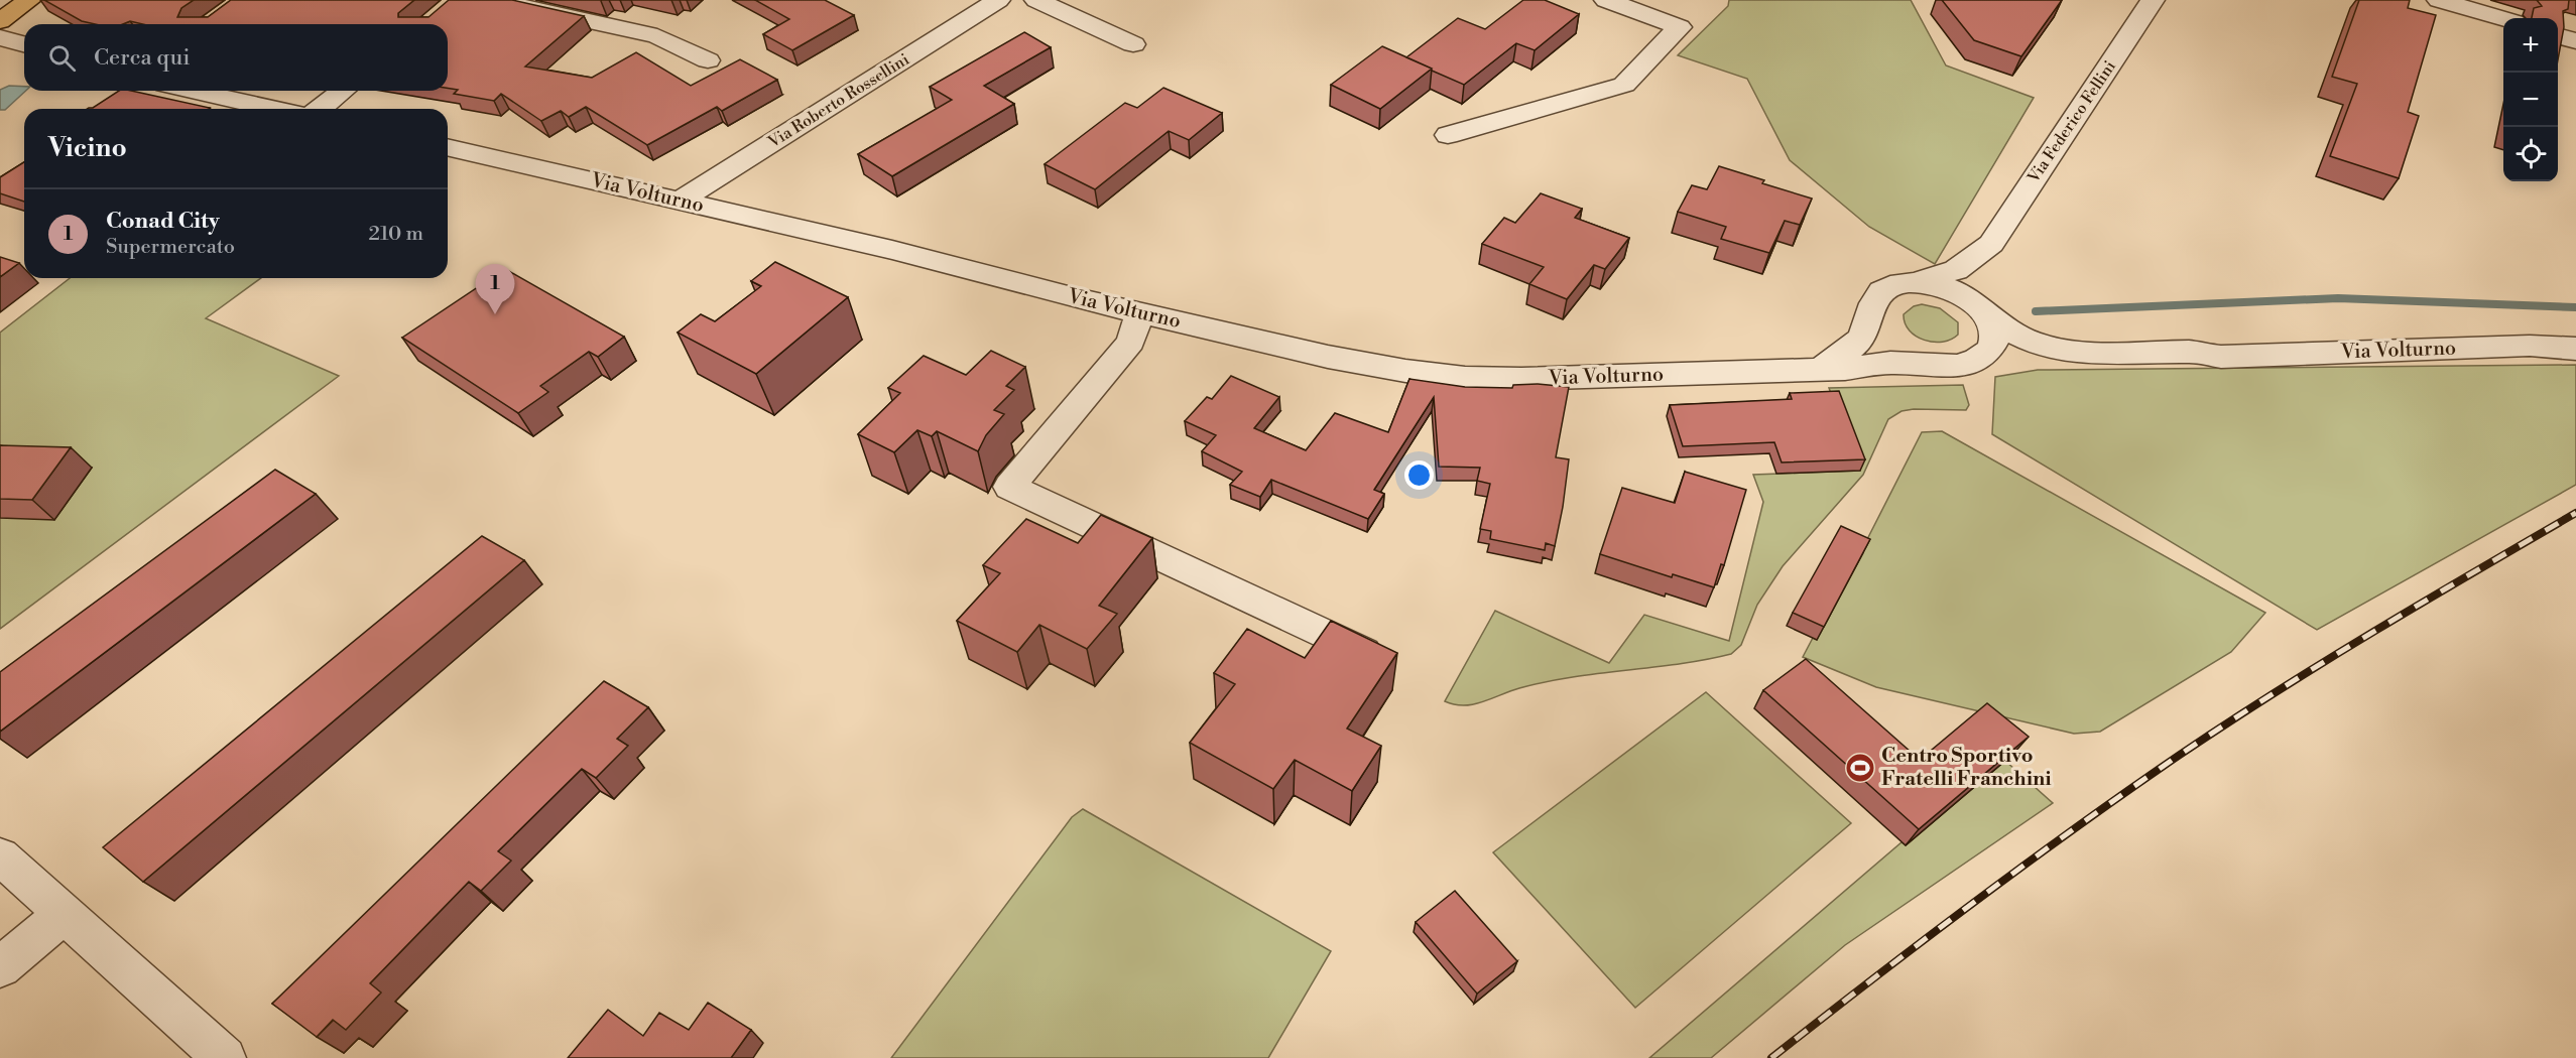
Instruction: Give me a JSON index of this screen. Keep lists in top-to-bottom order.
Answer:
{
  "streets": {
    "street": ["Via Roberto Rossellini", "Via Federico Fellini", "Via Volturno"]
  },
  "crossings": [
    ["Via Roberto Rossellini", "Via Volturno"],
    ["Via Federico Fellini", "Via Volturno"]
  ],
  "places": {
    "sports": ["Centro Sportivo Fratelli Franchini"]
  },
  "page": {
    "map_buttons": ["+", "−"],
    "search": "Cerca qui",
    "heading": "Vicino",
    "list": [
      {
        "mark": "1",
        "name": "Conad City",
        "note": "Supermercato",
        "value": "210 m"
      }
    ],
    "pins": "1"
  }
}
